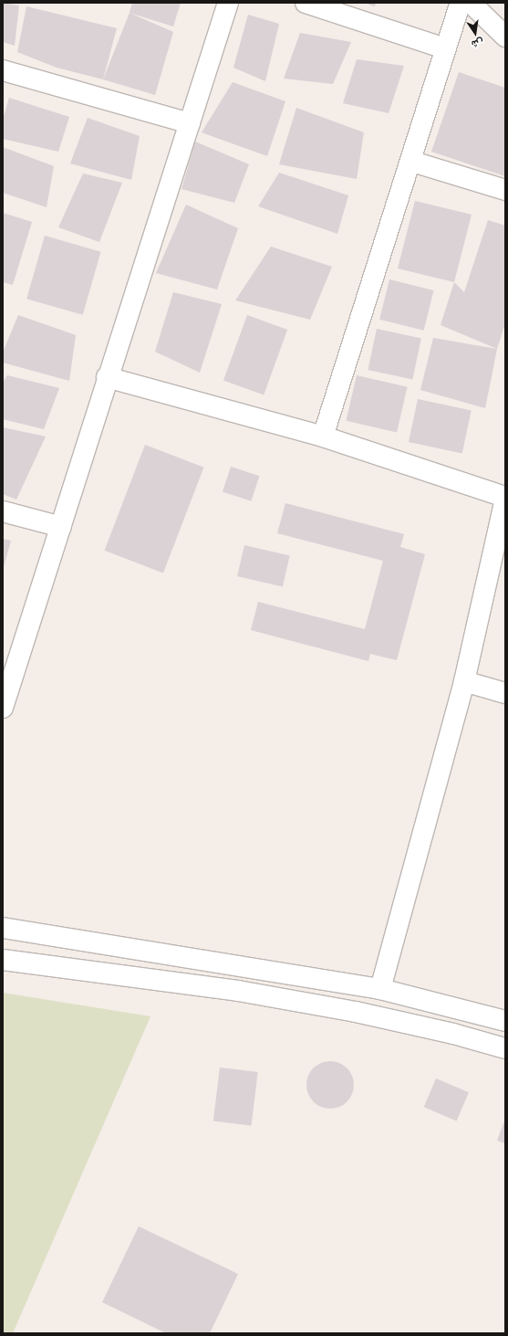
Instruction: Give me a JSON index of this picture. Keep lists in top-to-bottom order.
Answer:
{
  "north": "bottom"
}
